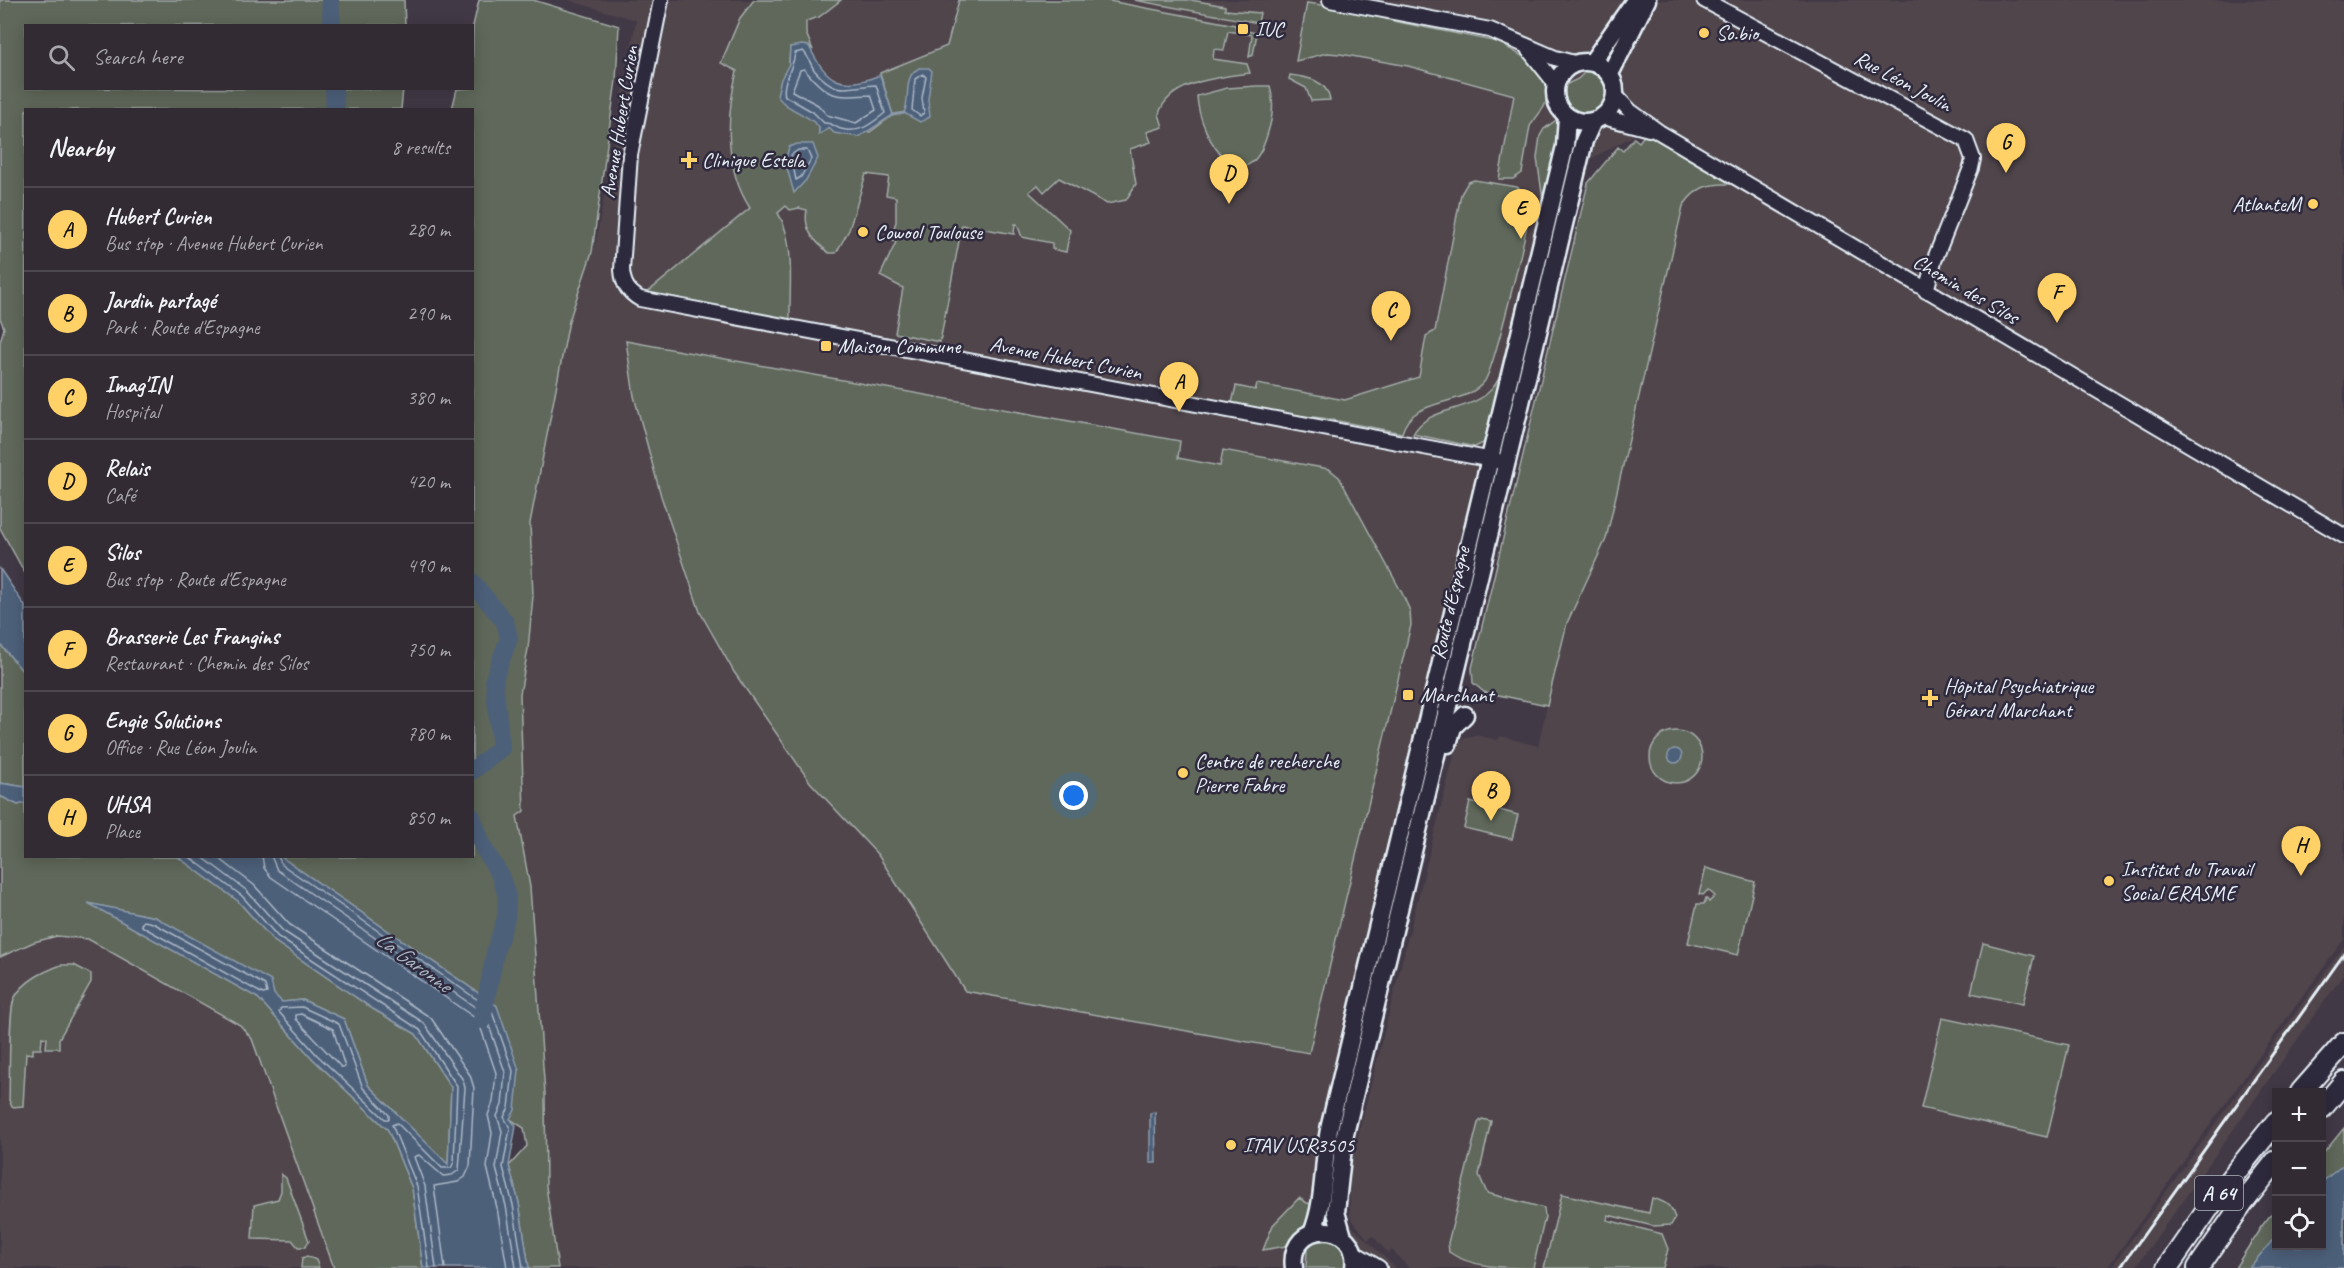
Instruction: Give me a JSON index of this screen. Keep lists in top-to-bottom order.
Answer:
{
  "streets": {
    "highway": ["A 64"],
    "main road": ["Route d'Espagne"],
    "street": ["Rue Léon Joulin", "Avenue Hubert Curien", "Chemin des Silos"]
  },
  "crossings": [
    ["Rue Léon Joulin", "Chemin des Silos"],
    ["Avenue Hubert Curien", "Route d'Espagne"],
    ["Chemin des Silos", "Route d'Espagne"]
  ],
  "water": ["La Garonne"],
  "places": {
    "transit": ["IUC", "Maison Commune", "Marchant"],
    "other": [
      "So.bio",
      "AtlanteM",
      "Cowool Toulouse",
      "Centre de recherche Pierre Fabre",
      "Institut du Travail Social ERASME",
      "ITAV USR3505"
    ],
    "health": ["Clinique Estela", "Hôpital Psychiatrique Gérard Marchant"]
  },
  "page": {
    "search": "Search here",
    "heading": ["Nearby", "8 results"],
    "pins": [
      "G",
      "D",
      "E",
      "F",
      "C",
      "A",
      "B",
      "H"
    ],
    "list": [
      {
        "mark": "A",
        "name": "Hubert Curien",
        "note": "Bus stop · Avenue Hubert Curien",
        "value": "280 m"
      },
      {
        "mark": "B",
        "name": "Jardin partagé",
        "note": "Park · Route d'Espagne",
        "value": "290 m"
      },
      {
        "mark": "C",
        "name": "Imag'IN",
        "note": "Hospital",
        "value": "380 m"
      },
      {
        "mark": "D",
        "name": "Relais",
        "note": "Café",
        "value": "420 m"
      },
      {
        "mark": "E",
        "name": "Silos",
        "note": "Bus stop · Route d'Espagne",
        "value": "490 m"
      },
      {
        "mark": "F",
        "name": "Brasserie Les Frangins",
        "note": "Restaurant · Chemin des Silos",
        "value": "750 m"
      },
      {
        "mark": "G",
        "name": "Engie Solutions",
        "note": "Office · Rue Léon Joulin",
        "value": "780 m"
      },
      {
        "mark": "H",
        "name": "UHSA",
        "note": "Place",
        "value": "850 m"
      }
    ],
    "map_buttons": ["+", "−"]
  }
}
